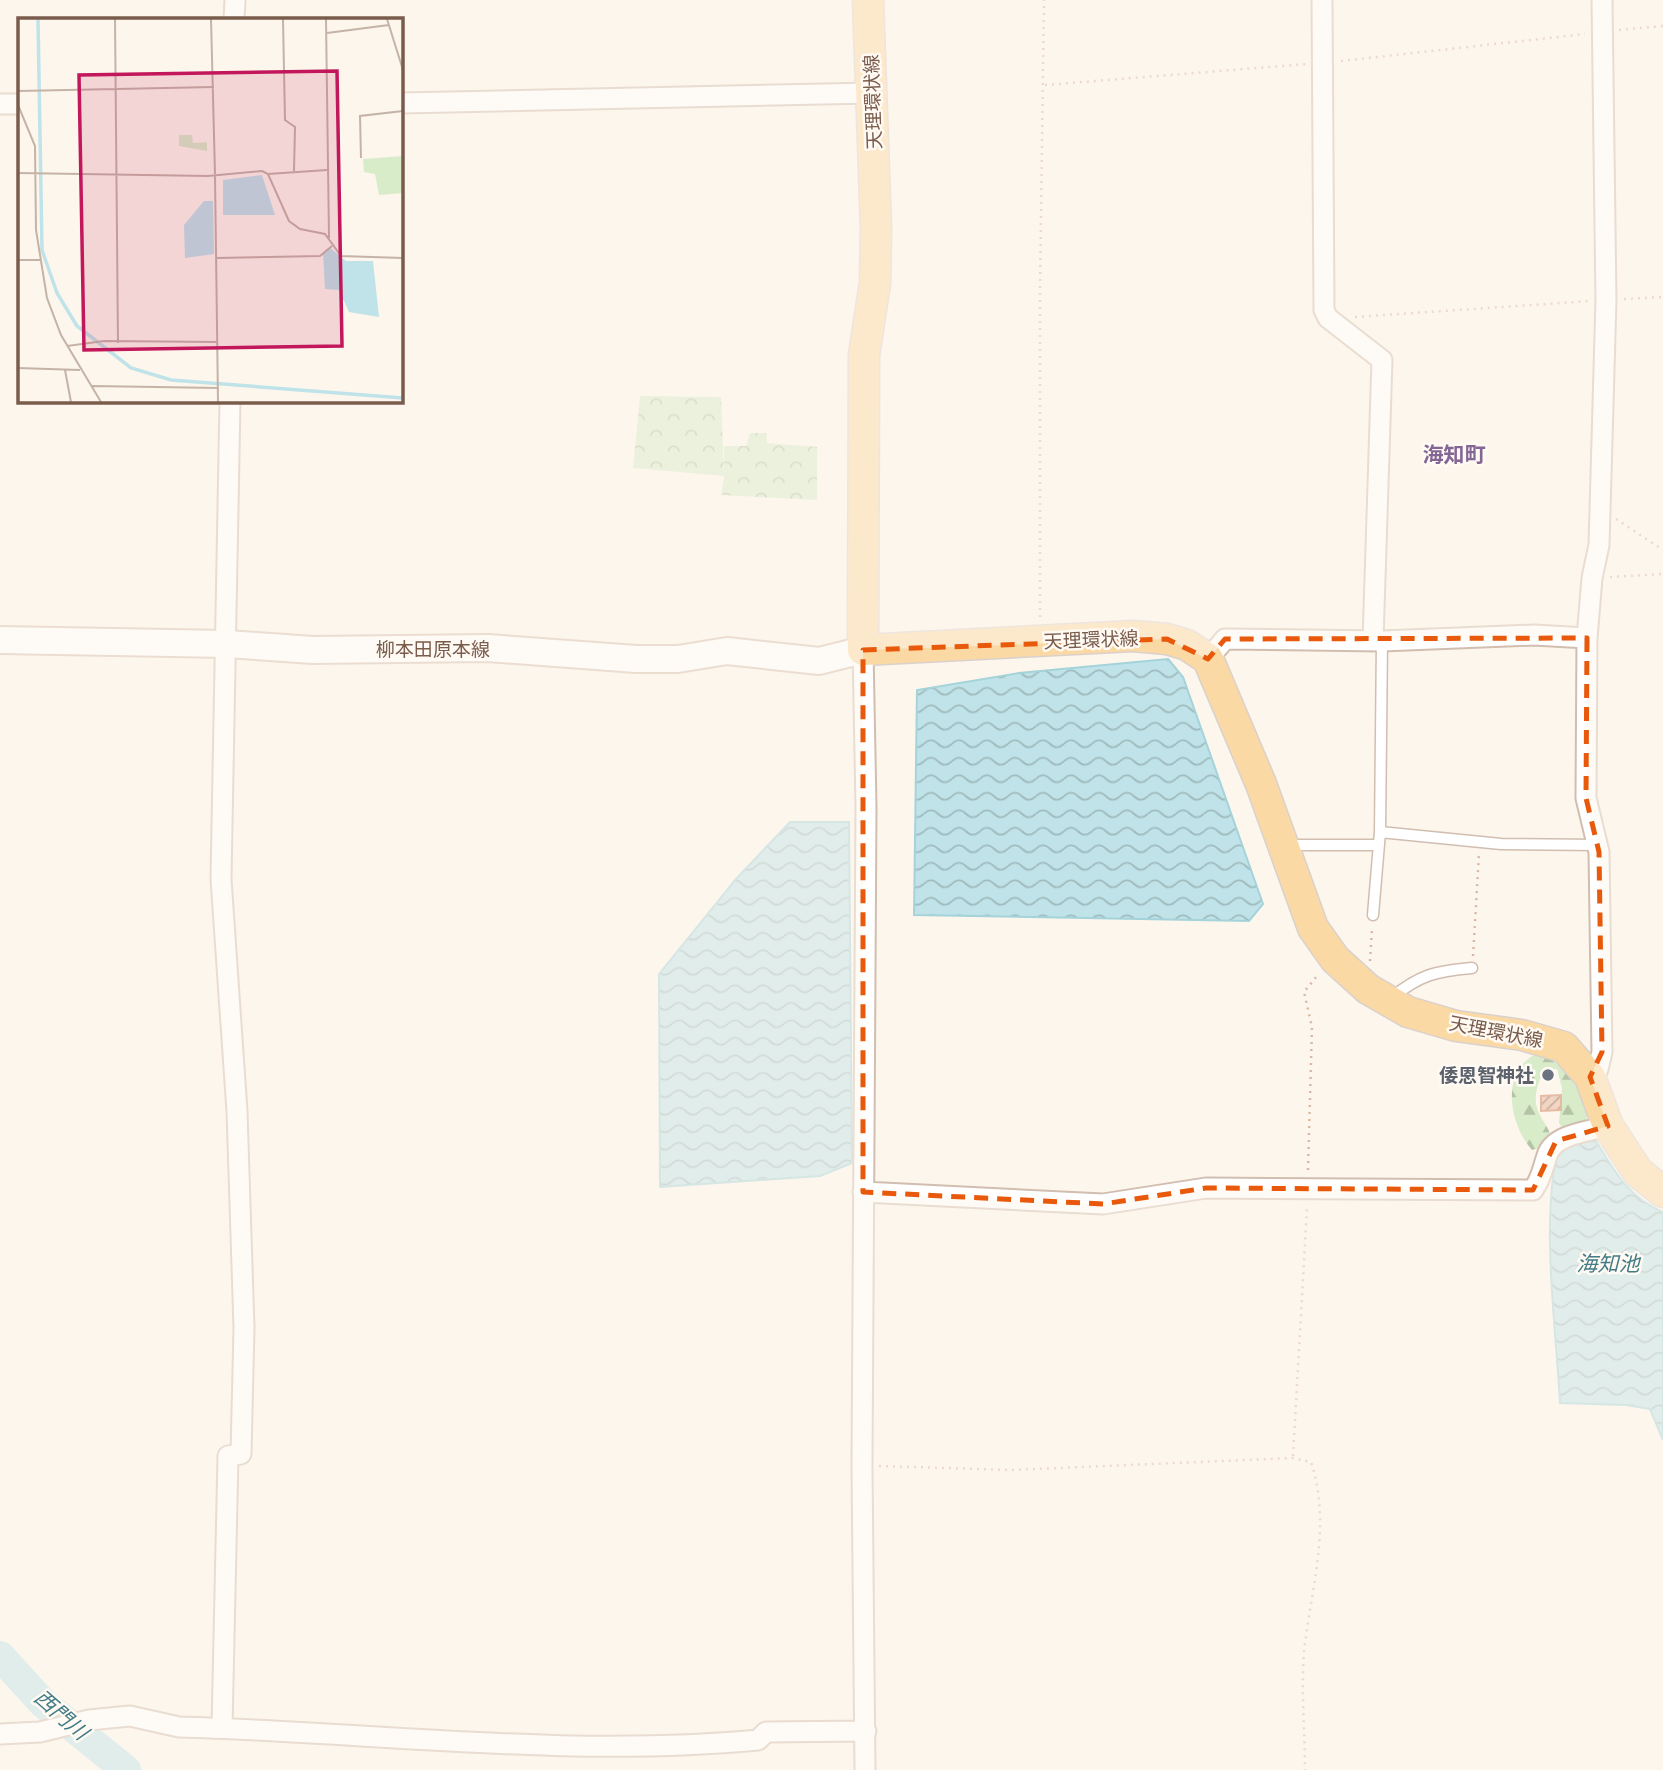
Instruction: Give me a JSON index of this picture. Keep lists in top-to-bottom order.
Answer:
{
  "streets": {
    "main road": ["天理環状線", "柳本田原本線"]
  },
  "crossings": [
    ["天理環状線", "柳本田原本線"]
  ],
  "districts": ["海知町"],
  "water": ["海知池", "西門川"],
  "places": ["倭恩智神社"]
}
